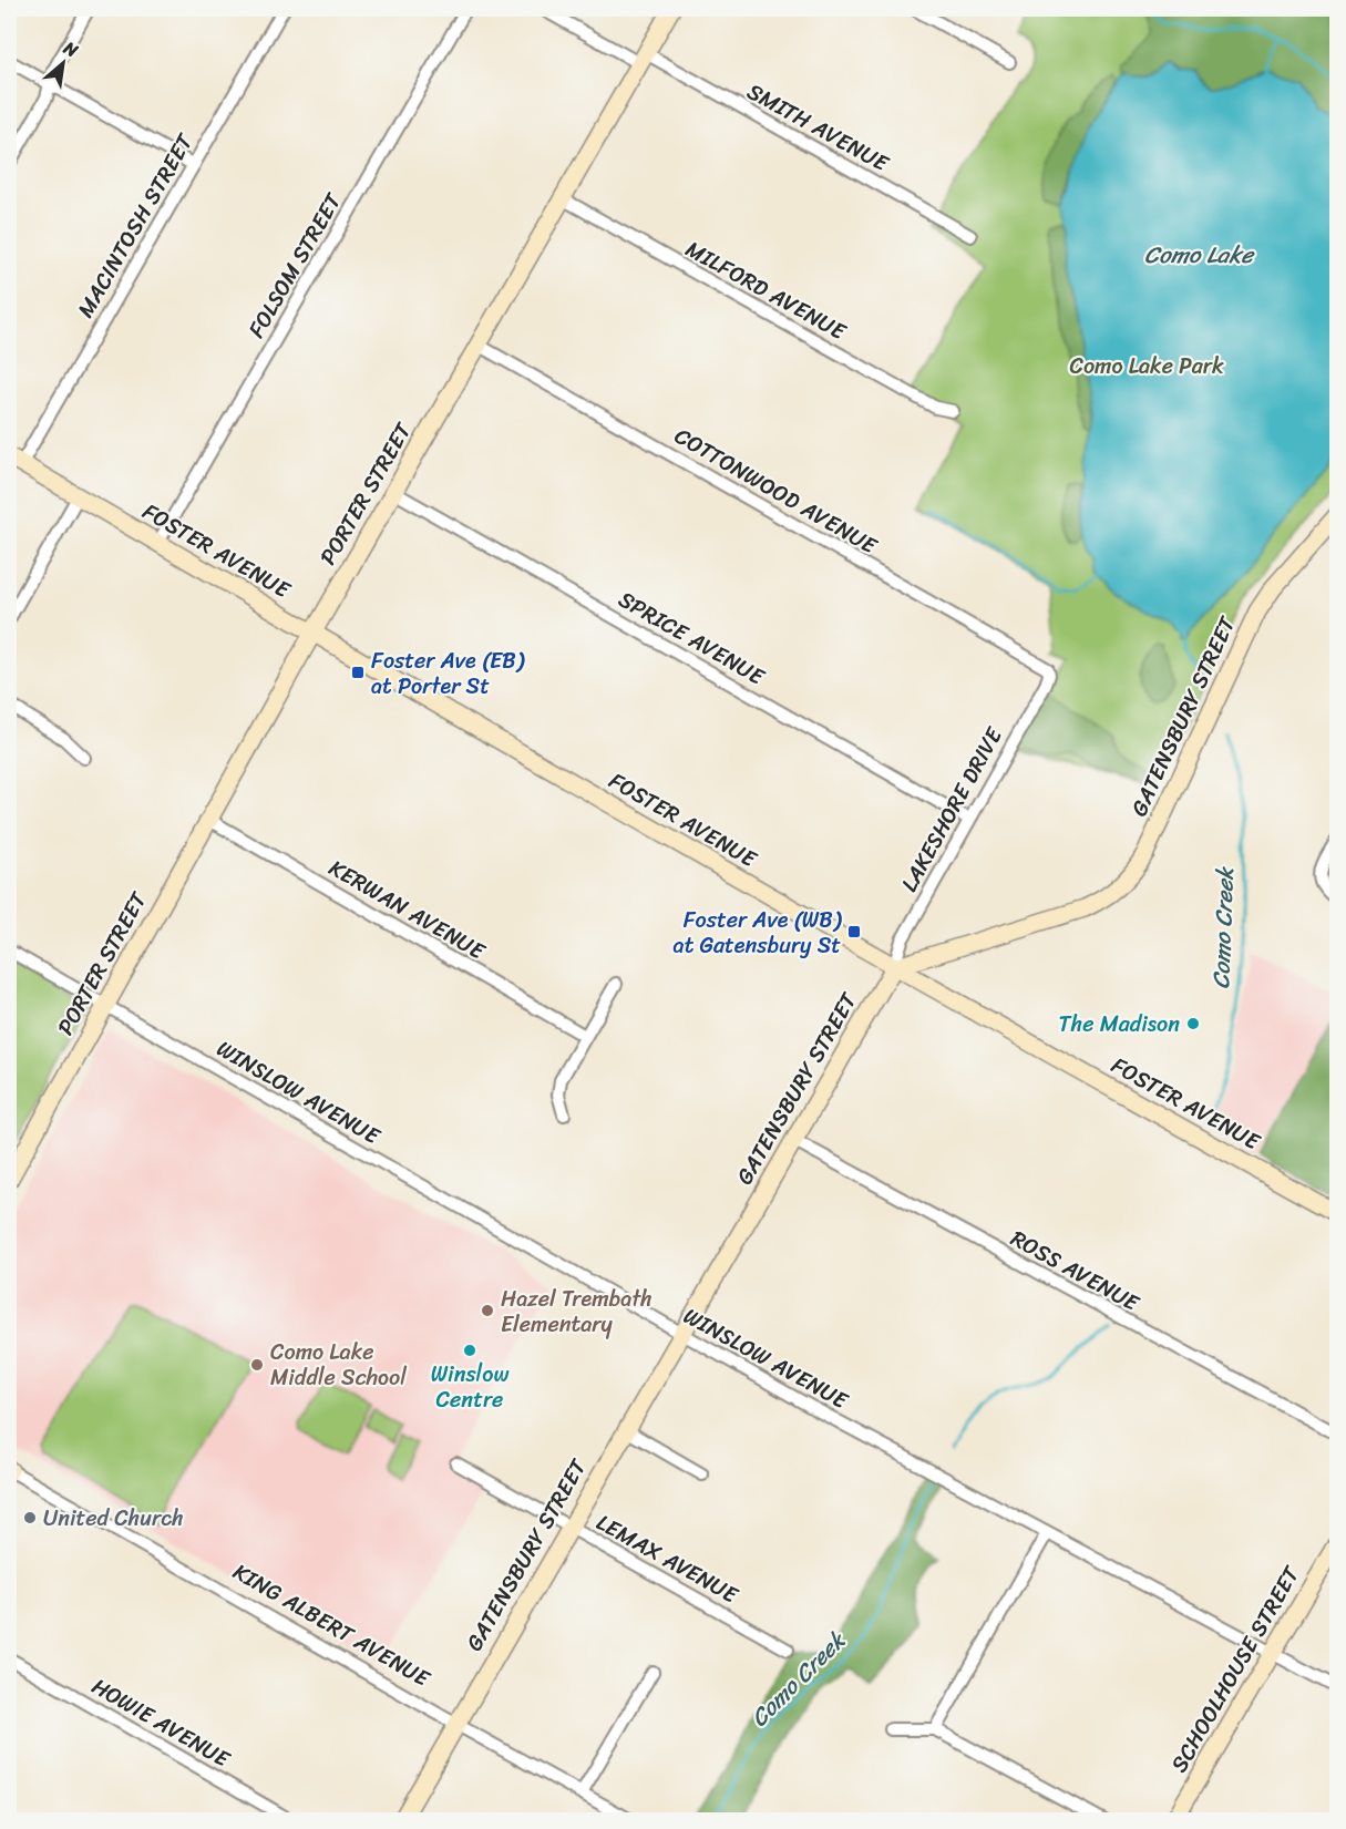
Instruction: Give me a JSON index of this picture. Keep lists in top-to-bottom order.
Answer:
{
  "streets": {
    "street": [
      "SMITH AVENUE",
      "MACINTOSH STREET",
      "FOLSOM STREET",
      "MILFORD AVENUE",
      "COTTONWOOD AVENUE",
      "PORTER STREET",
      "FOSTER AVENUE",
      "SPRICE AVENUE",
      "GATENSBURY STREET",
      "LAKESHORE DRIVE",
      "KERWAN AVENUE",
      "WINSLOW AVENUE",
      "ROSS AVENUE",
      "LEMAX AVENUE",
      "KING ALBERT AVENUE",
      "SCHOOLHOUSE STREET",
      "HOWIE AVENUE"
    ]
  },
  "crossings": [
    ["SMITH AVENUE", "PORTER STREET"],
    ["MACINTOSH STREET", "FOSTER AVENUE"],
    ["FOLSOM STREET", "FOSTER AVENUE"],
    ["MILFORD AVENUE", "PORTER STREET"],
    ["COTTONWOOD AVENUE", "PORTER STREET"],
    ["COTTONWOOD AVENUE", "LAKESHORE DRIVE"],
    ["PORTER STREET", "FOSTER AVENUE"],
    ["PORTER STREET", "SPRICE AVENUE"],
    ["PORTER STREET", "KERWAN AVENUE"],
    ["PORTER STREET", "WINSLOW AVENUE"],
    ["FOSTER AVENUE", "GATENSBURY STREET"],
    ["FOSTER AVENUE", "LAKESHORE DRIVE"],
    ["SPRICE AVENUE", "LAKESHORE DRIVE"],
    ["GATENSBURY STREET", "LAKESHORE DRIVE"],
    ["GATENSBURY STREET", "WINSLOW AVENUE"],
    ["GATENSBURY STREET", "ROSS AVENUE"],
    ["GATENSBURY STREET", "LEMAX AVENUE"],
    ["GATENSBURY STREET", "KING ALBERT AVENUE"],
    ["WINSLOW AVENUE", "SCHOOLHOUSE STREET"]
  ],
  "water": ["Como Lake", "Como Creek"],
  "parks": ["Como Lake Park"],
  "places": {
    "transit": ["Foster Ave (EB) at Porter St", "Foster Ave (WB) at Gatensbury St"],
    "other": [
      "The Madison",
      "Hazel Trembath Elementary",
      "Winslow Centre",
      "Como Lake Middle School",
      "United Church"
    ]
  },
  "north": "top right"
}
